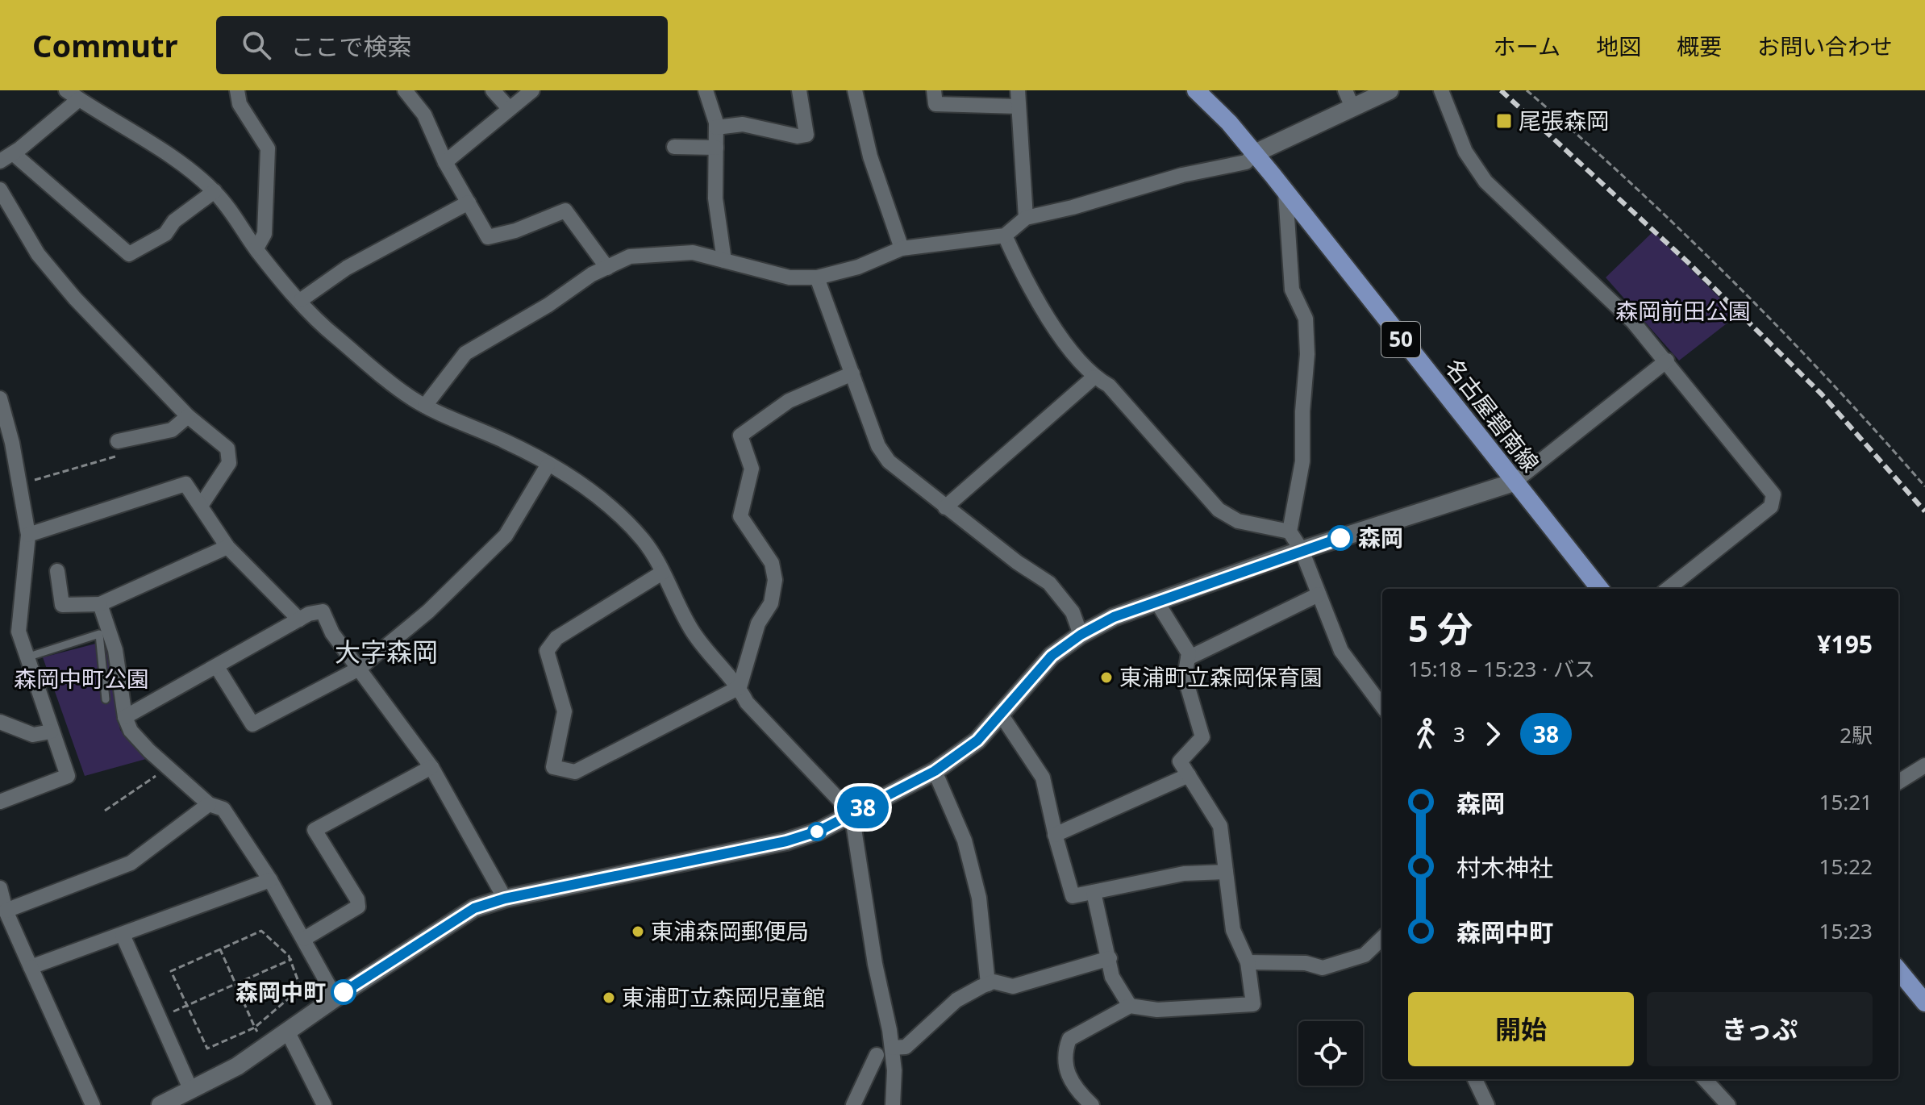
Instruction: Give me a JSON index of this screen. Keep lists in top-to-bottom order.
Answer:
{
  "streets": {
    "main road": ["50", "名古屋碧南線"]
  },
  "districts": ["大字森岡"],
  "parks": ["森岡前田公園", "森岡中町公園"],
  "places": {
    "transit": ["尾張森岡"],
    "other": [
      "森岡",
      "東浦町立森岡保育園",
      "東浦森岡郵便局",
      "森岡中町",
      "東浦町立森岡児童館"
    ]
  },
  "lines": ["bus line 38"],
  "page": {
    "header": "Commutr",
    "search": "ここで検索",
    "nav": [
      "ホーム",
      "地図",
      "概要",
      "お問い合わせ"
    ],
    "on_map": "38",
    "heading": ["5 分", "15:18 – 15:23 · バス", "¥195"],
    "legs": ["3", "38", "2駅"],
    "list": [
      {
        "name": "森岡",
        "value": "15:21"
      },
      {
        "name": "村木神社",
        "value": "15:22"
      },
      {
        "name": "森岡中町",
        "value": "15:23"
      }
    ],
    "buttons": ["開始", "きっぷ"]
  }
}
